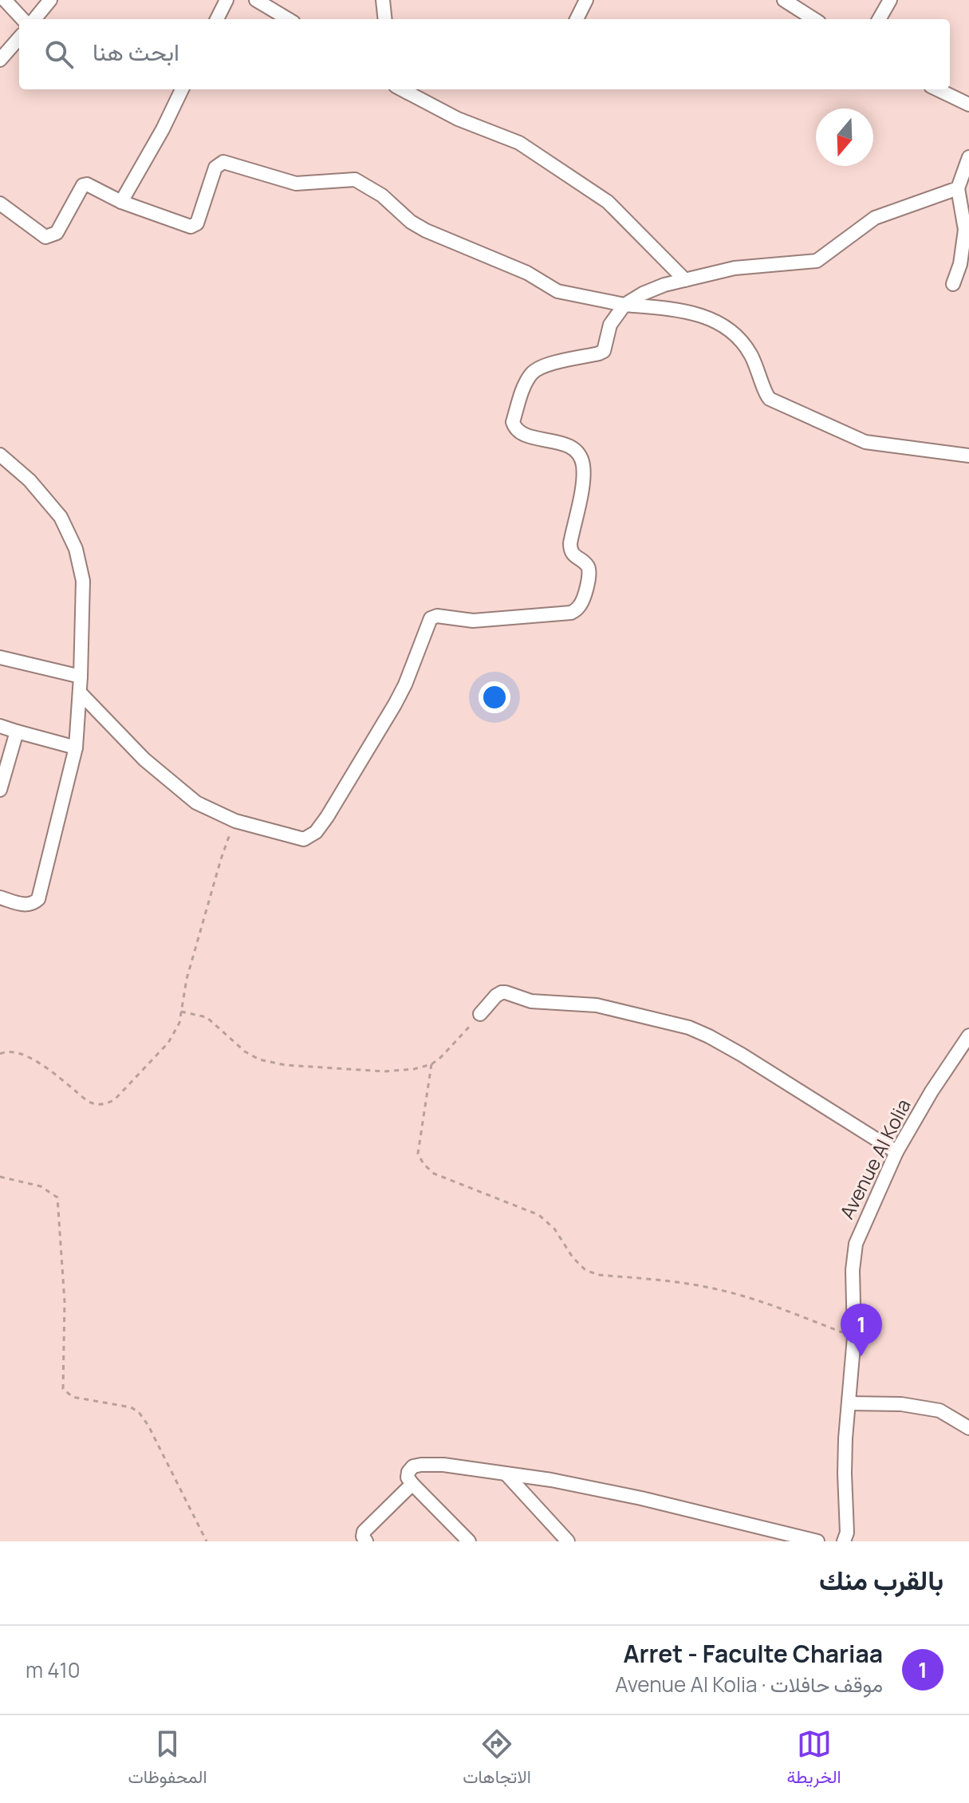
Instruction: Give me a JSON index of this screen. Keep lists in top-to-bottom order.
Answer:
{
  "streets": {
    "street": ["Avenue Al Kolia"]
  },
  "north": "bottom",
  "page": {
    "search": "ابحث هنا",
    "pins": "1",
    "heading": "بالقرب منك",
    "list": [
      {
        "mark": "1",
        "name": "Arret - Faculte Chariaa",
        "note": "موقف حافلات · Avenue Al Kolia",
        "value": "410 m"
      }
    ],
    "nav": ["الخريطة", "الاتجاهات", "المحفوظات"]
  }
}
